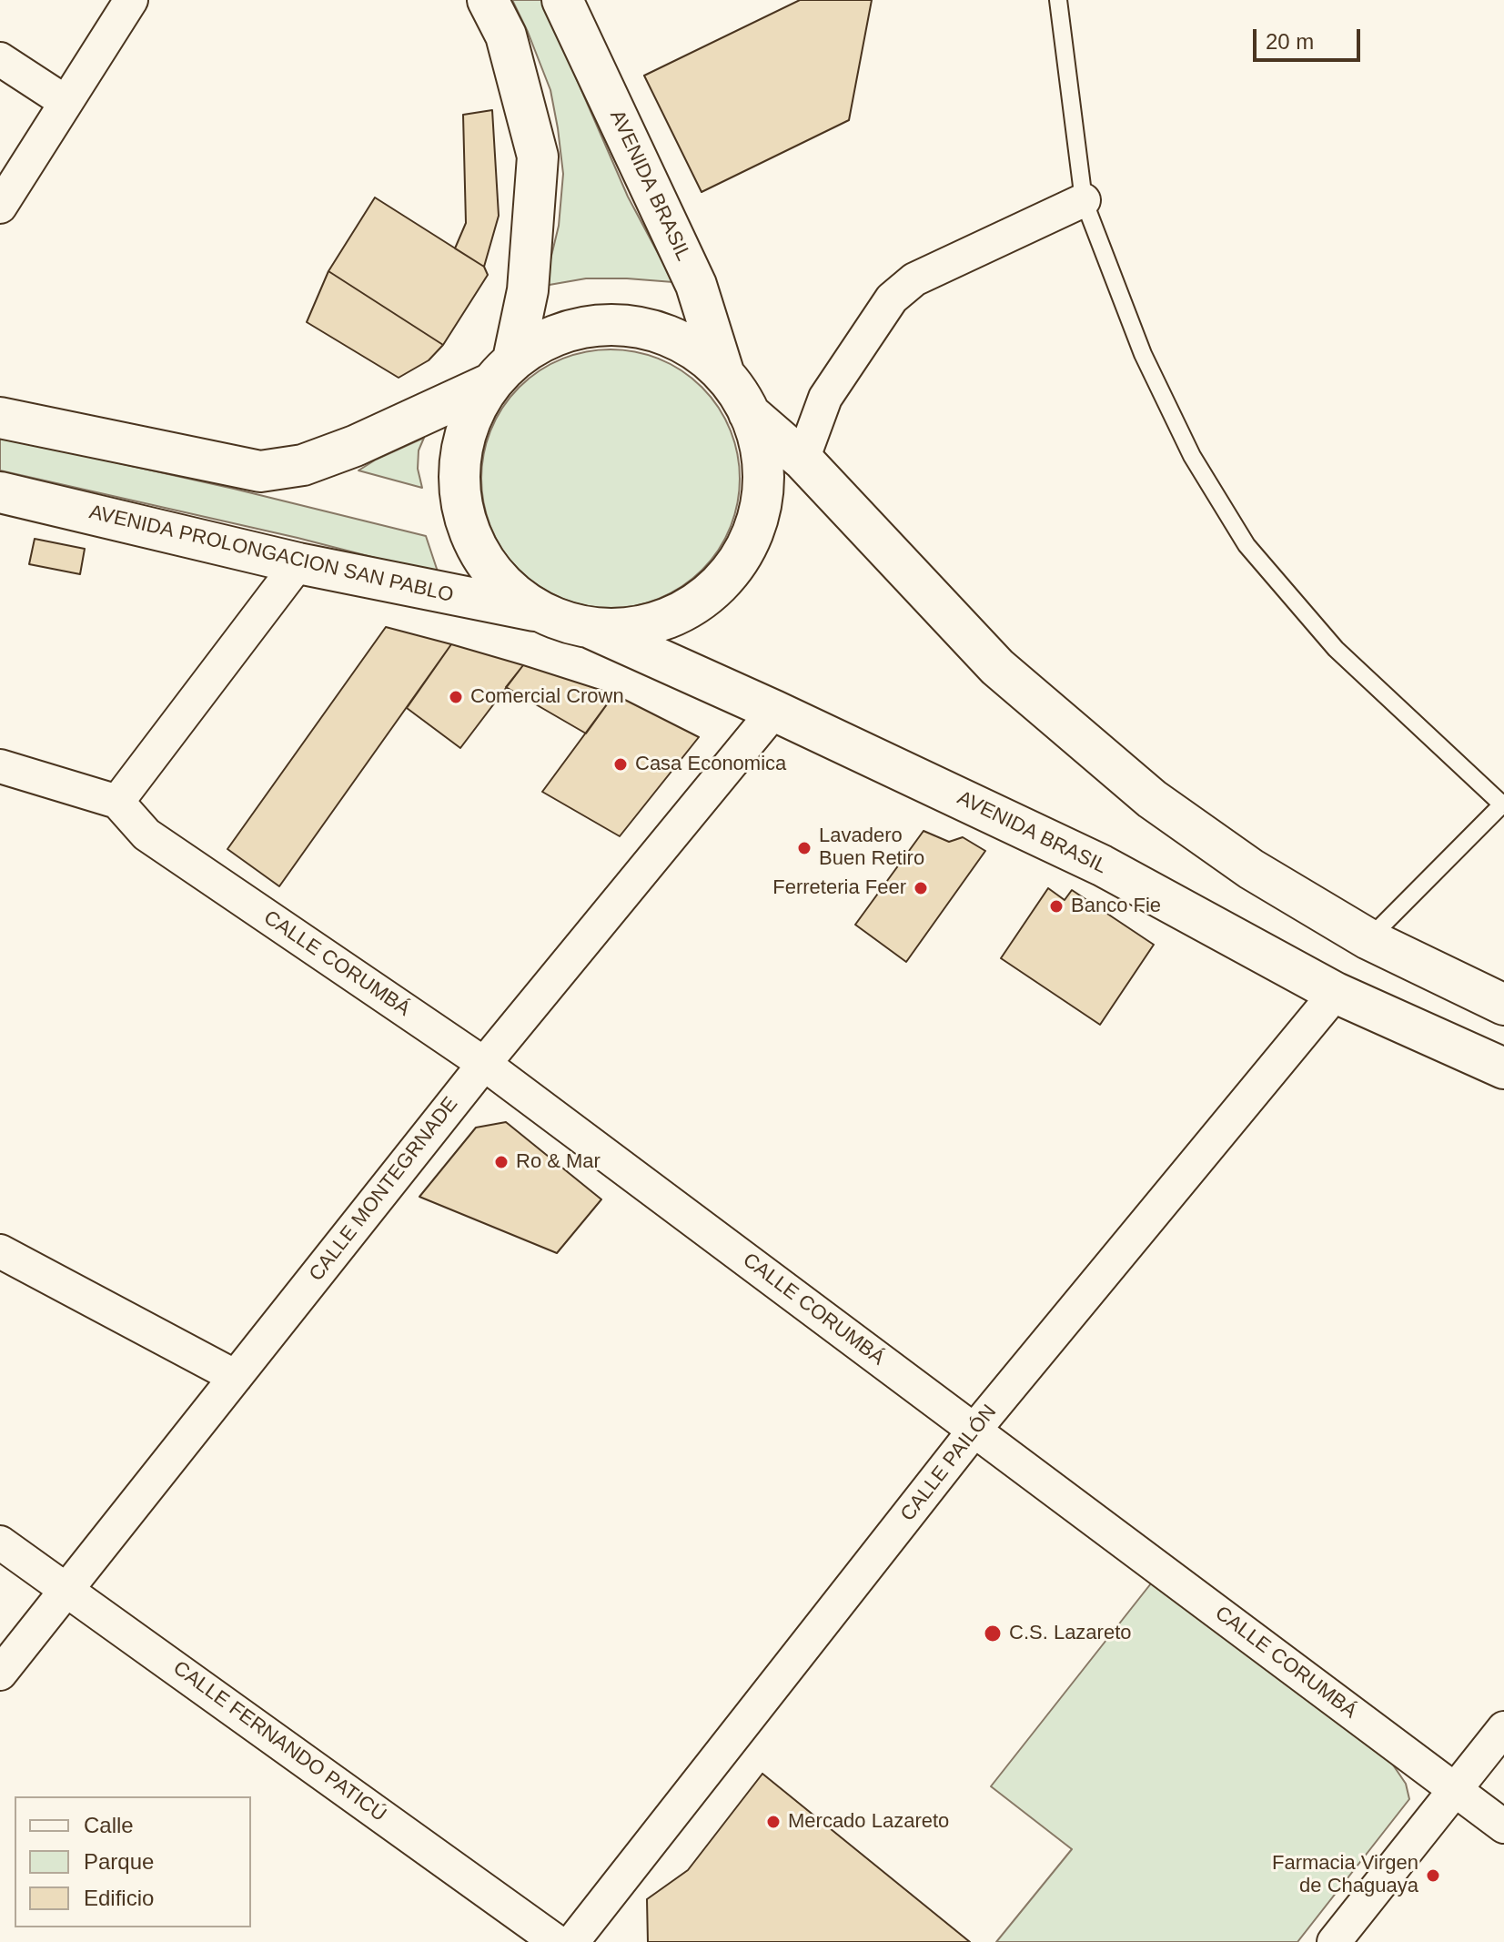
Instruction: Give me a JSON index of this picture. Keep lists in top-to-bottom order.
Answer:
{
  "streets": {
    "main road": ["AVENIDA BRASIL", "AVENIDA PROLONGACION SAN PABLO"],
    "street": [
      "CALLE CORUMBÁ",
      "CALLE MONTEGRNADE",
      "CALLE PAILÓN",
      "CALLE FERNANDO PATICÚ"
    ]
  },
  "crossings": [
    ["AVENIDA BRASIL", "CALLE MONTEGRNADE"],
    ["AVENIDA BRASIL", "CALLE PAILÓN"],
    ["CALLE CORUMBÁ", "CALLE MONTEGRNADE"],
    ["CALLE CORUMBÁ", "CALLE PAILÓN"],
    ["CALLE MONTEGRNADE", "CALLE FERNANDO PATICÚ"]
  ],
  "places": [
    "Comercial Crown",
    "Casa Economica",
    "Lavadero Buen Retiro",
    "Ferreteria Feer",
    "Banco Fie",
    "Ro & Mar",
    "C.S. Lazareto",
    "Mercado Lazareto",
    "Farmacia Virgen de Chaguaya"
  ],
  "legend": ["Calle", "Parque", "Edificio"],
  "scale_bar": "20 m"
}
